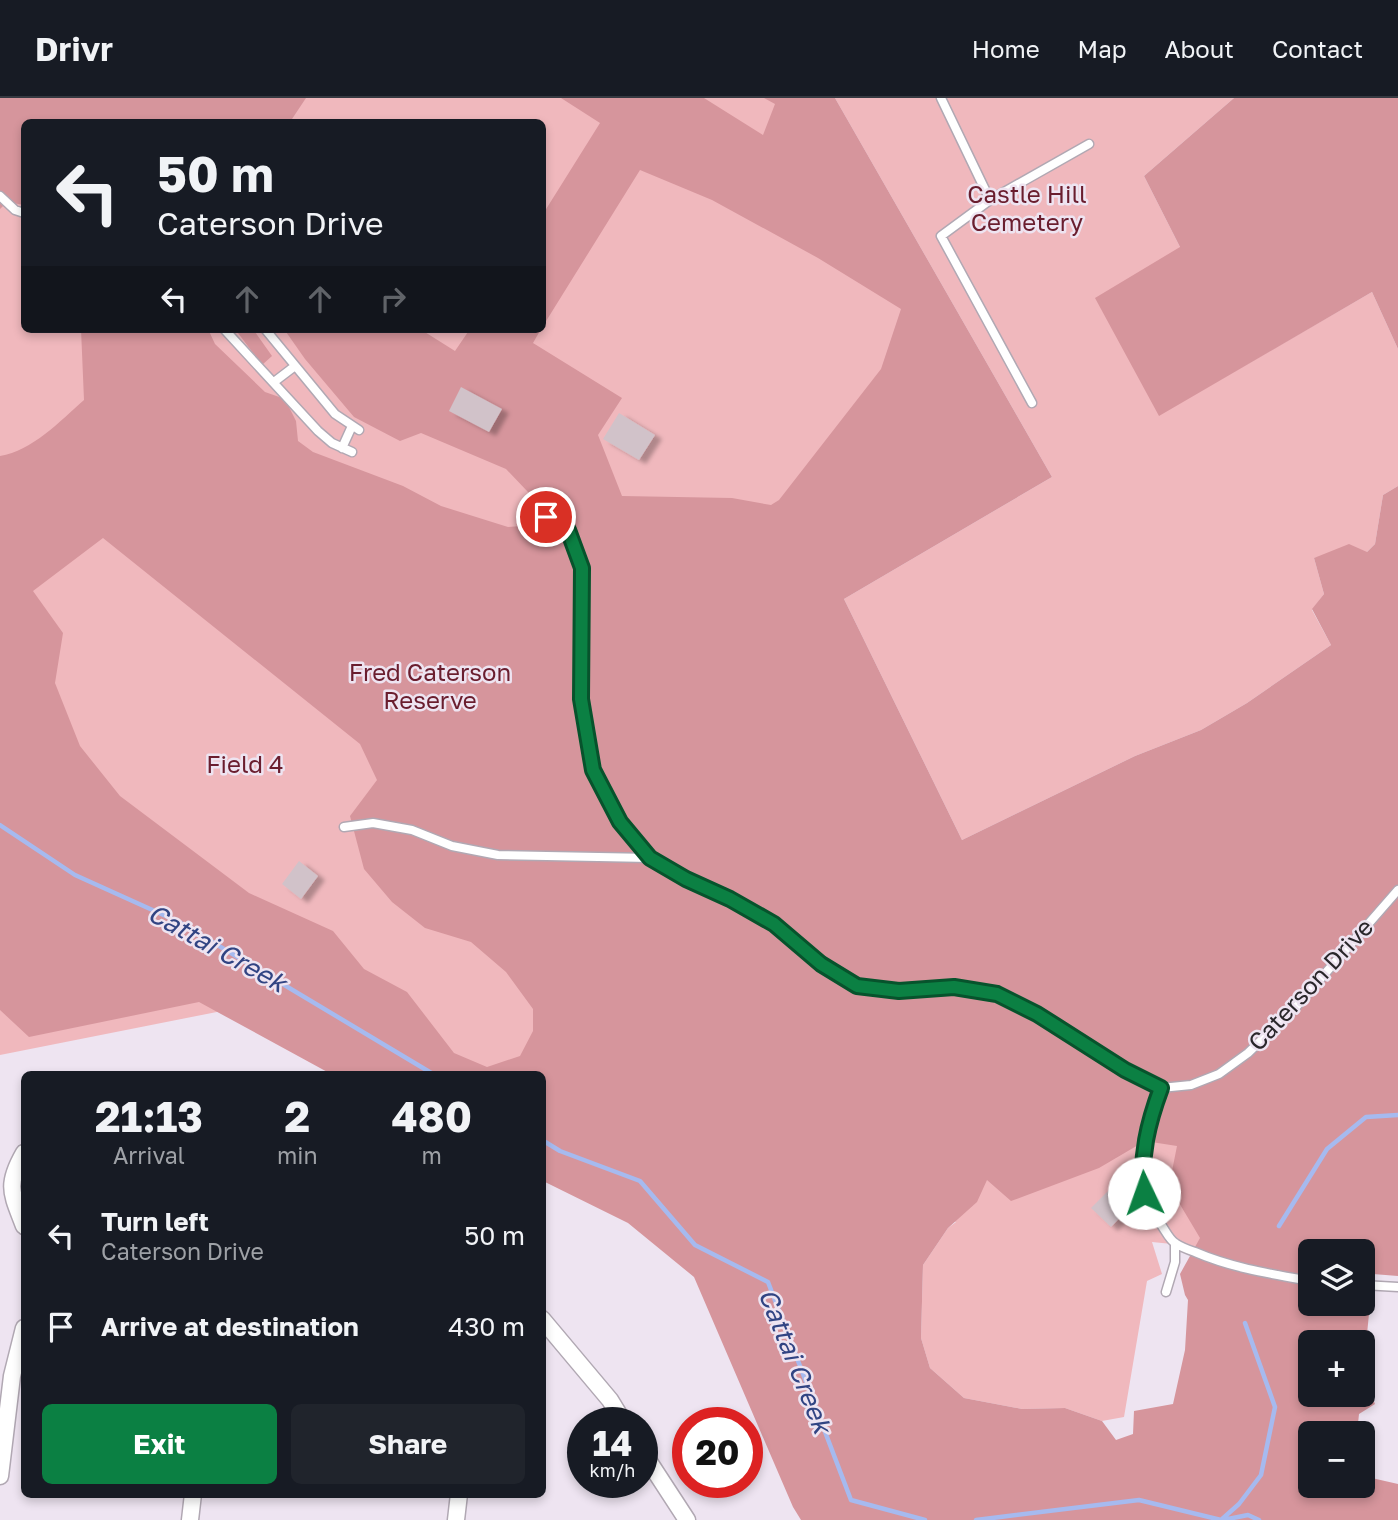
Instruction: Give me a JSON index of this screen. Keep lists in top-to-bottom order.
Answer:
{
  "streets": {
    "lane": ["Caterson Drive"]
  },
  "water": ["Cattai Creek"],
  "parks": ["Castle Hill Cemetery", "Fred Caterson Reserve", "Field 4"],
  "page": {
    "header": "Drivr",
    "nav": [
      "Home",
      "Map",
      "About",
      "Contact"
    ],
    "turn": ["50 m", "Caterson Drive"],
    "eta": [
      "21:13",
      "Arrival",
      "2",
      "min",
      "480",
      "m"
    ],
    "list": [
      {
        "name": "Turn left",
        "note": "Caterson Drive",
        "value": "50 m"
      },
      {
        "name": "Arrive at destination",
        "value": "430 m"
      }
    ],
    "map_buttons": ["+", "−"],
    "buttons": ["Exit", "Share"],
    "speed": "14 km/h",
    "limit": "20"
  }
}
